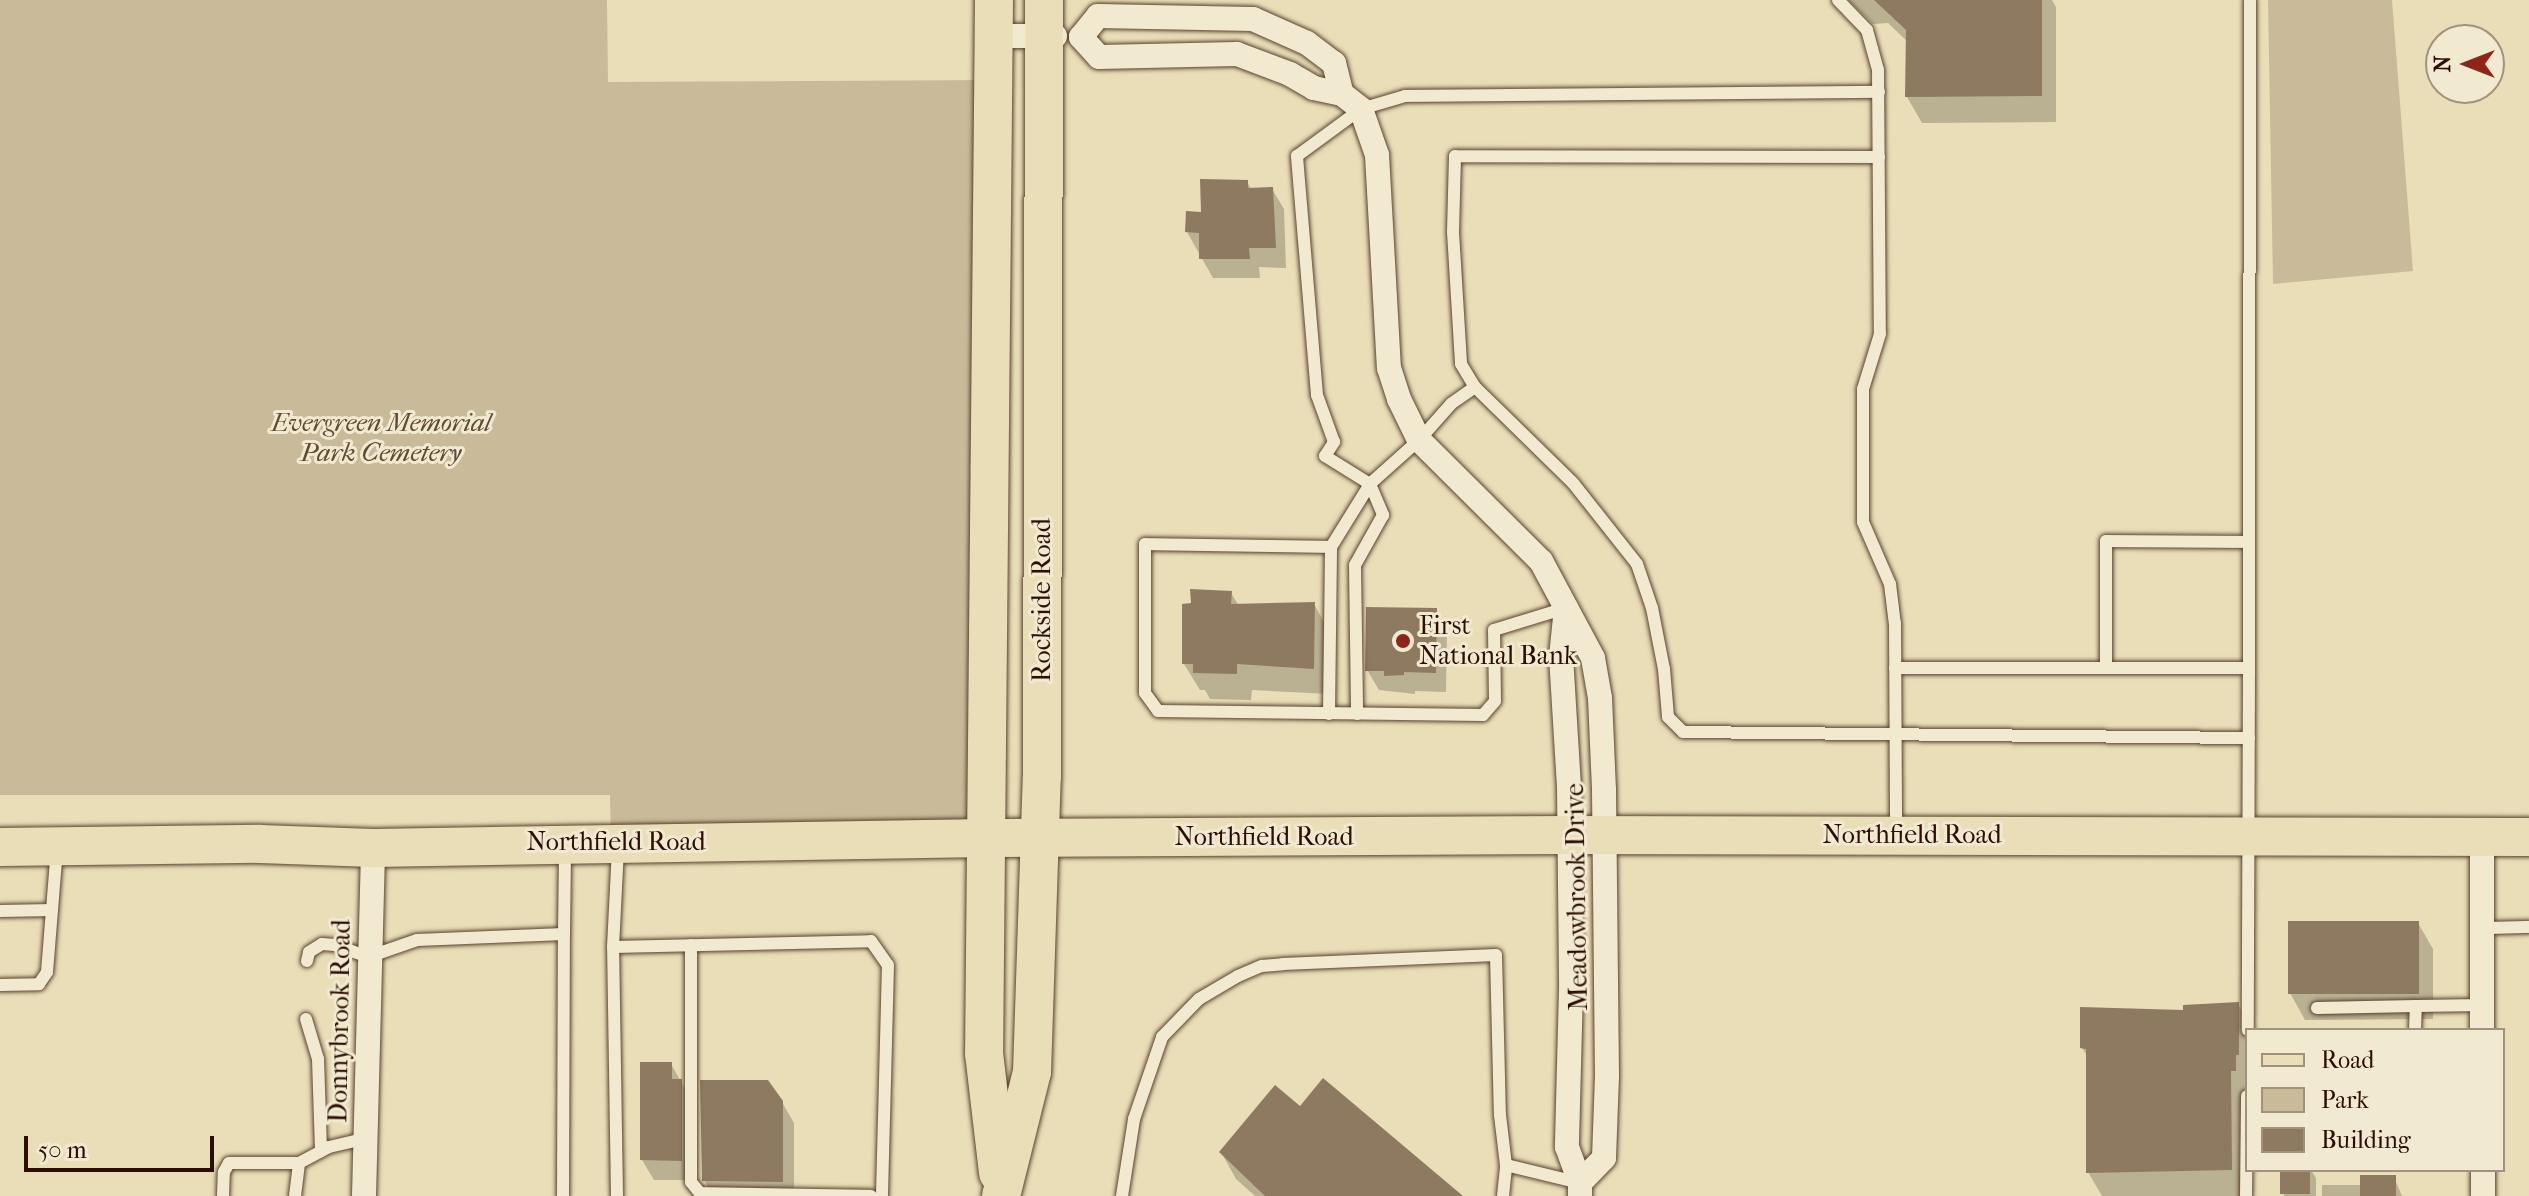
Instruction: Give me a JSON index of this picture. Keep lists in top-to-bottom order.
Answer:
{
  "streets": {
    "main road": ["Rockside Road", "Northfield Road"],
    "street": ["Meadowbrook Drive", "Donnybrook Road"]
  },
  "crossings": [
    ["Rockside Road", "Northfield Road"],
    ["Northfield Road", "Meadowbrook Drive"],
    ["Northfield Road", "Donnybrook Road"]
  ],
  "parks": ["Evergreen Memorial Park Cemetery"],
  "places": ["First National Bank"],
  "legend": ["Road", "Park", "Building"],
  "scale_bar": "50 m",
  "north": "left"
}
